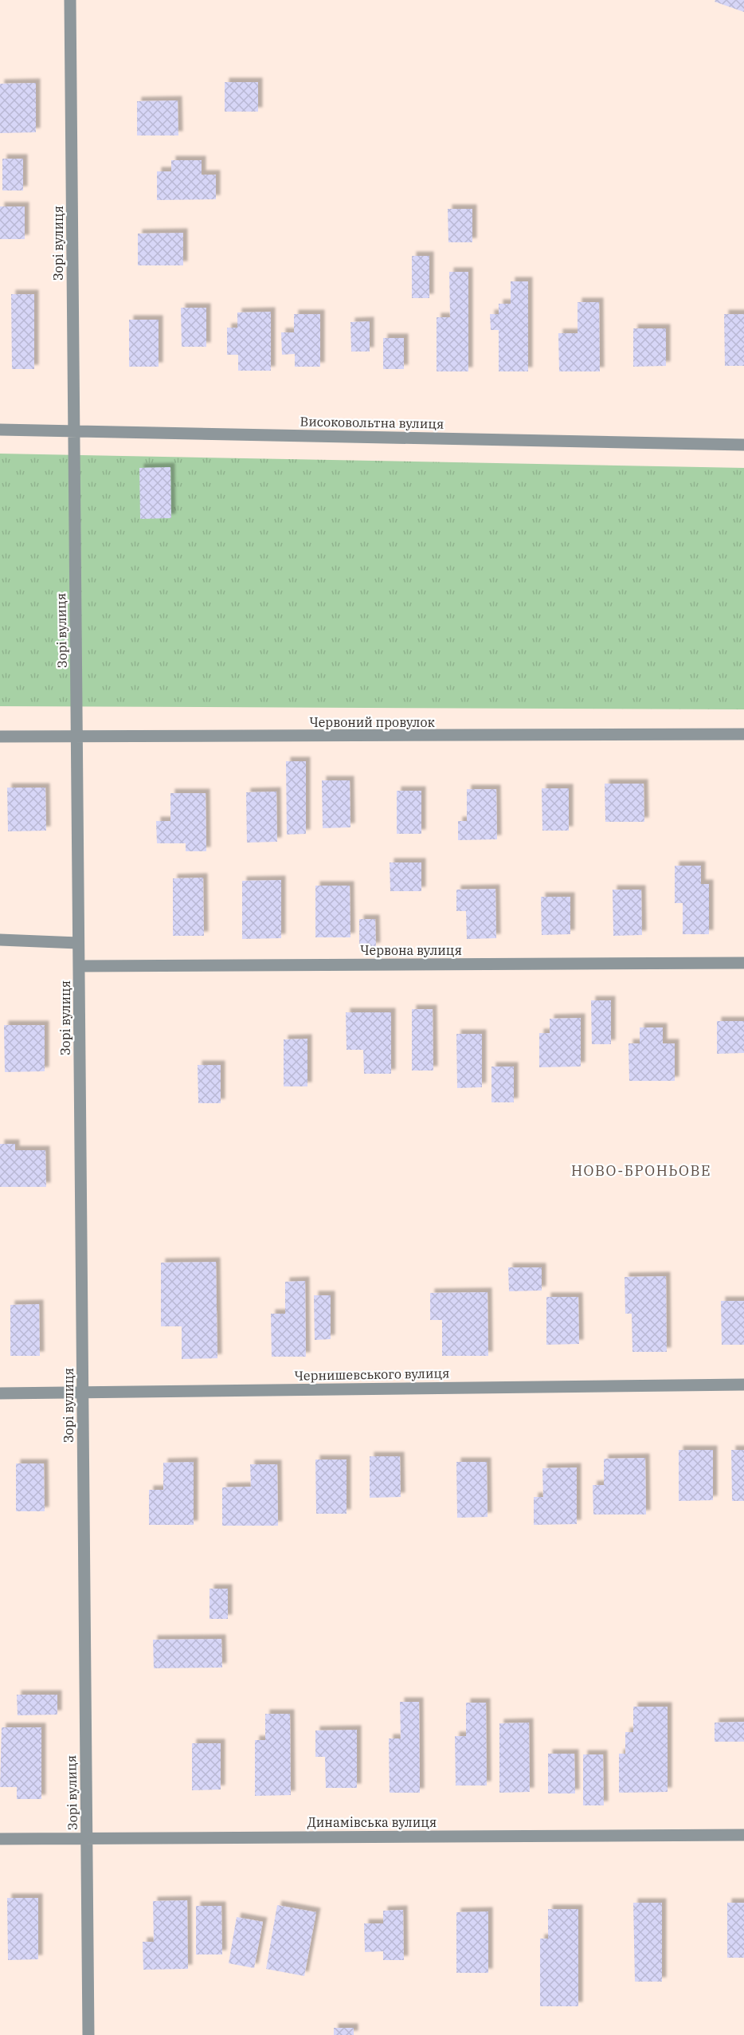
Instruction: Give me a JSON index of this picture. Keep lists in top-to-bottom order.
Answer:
{
  "streets": {
    "street": [
      "Зорі вулиця",
      "Високовольтна вулиця",
      "Червоний провулок",
      "Червона вулиця",
      "Чернишевського вулиця",
      "Динамівська вулиця"
    ]
  },
  "crossings": [
    ["Зорі вулиця", "Високовольтна вулиця"],
    ["Зорі вулиця", "Червоний провулок"],
    ["Зорі вулиця", "Червона вулиця"],
    ["Зорі вулиця", "Чернишевського вулиця"],
    ["Зорі вулиця", "Динамівська вулиця"]
  ],
  "districts": ["НОВО-БРОНЬОВЕ"]
}
